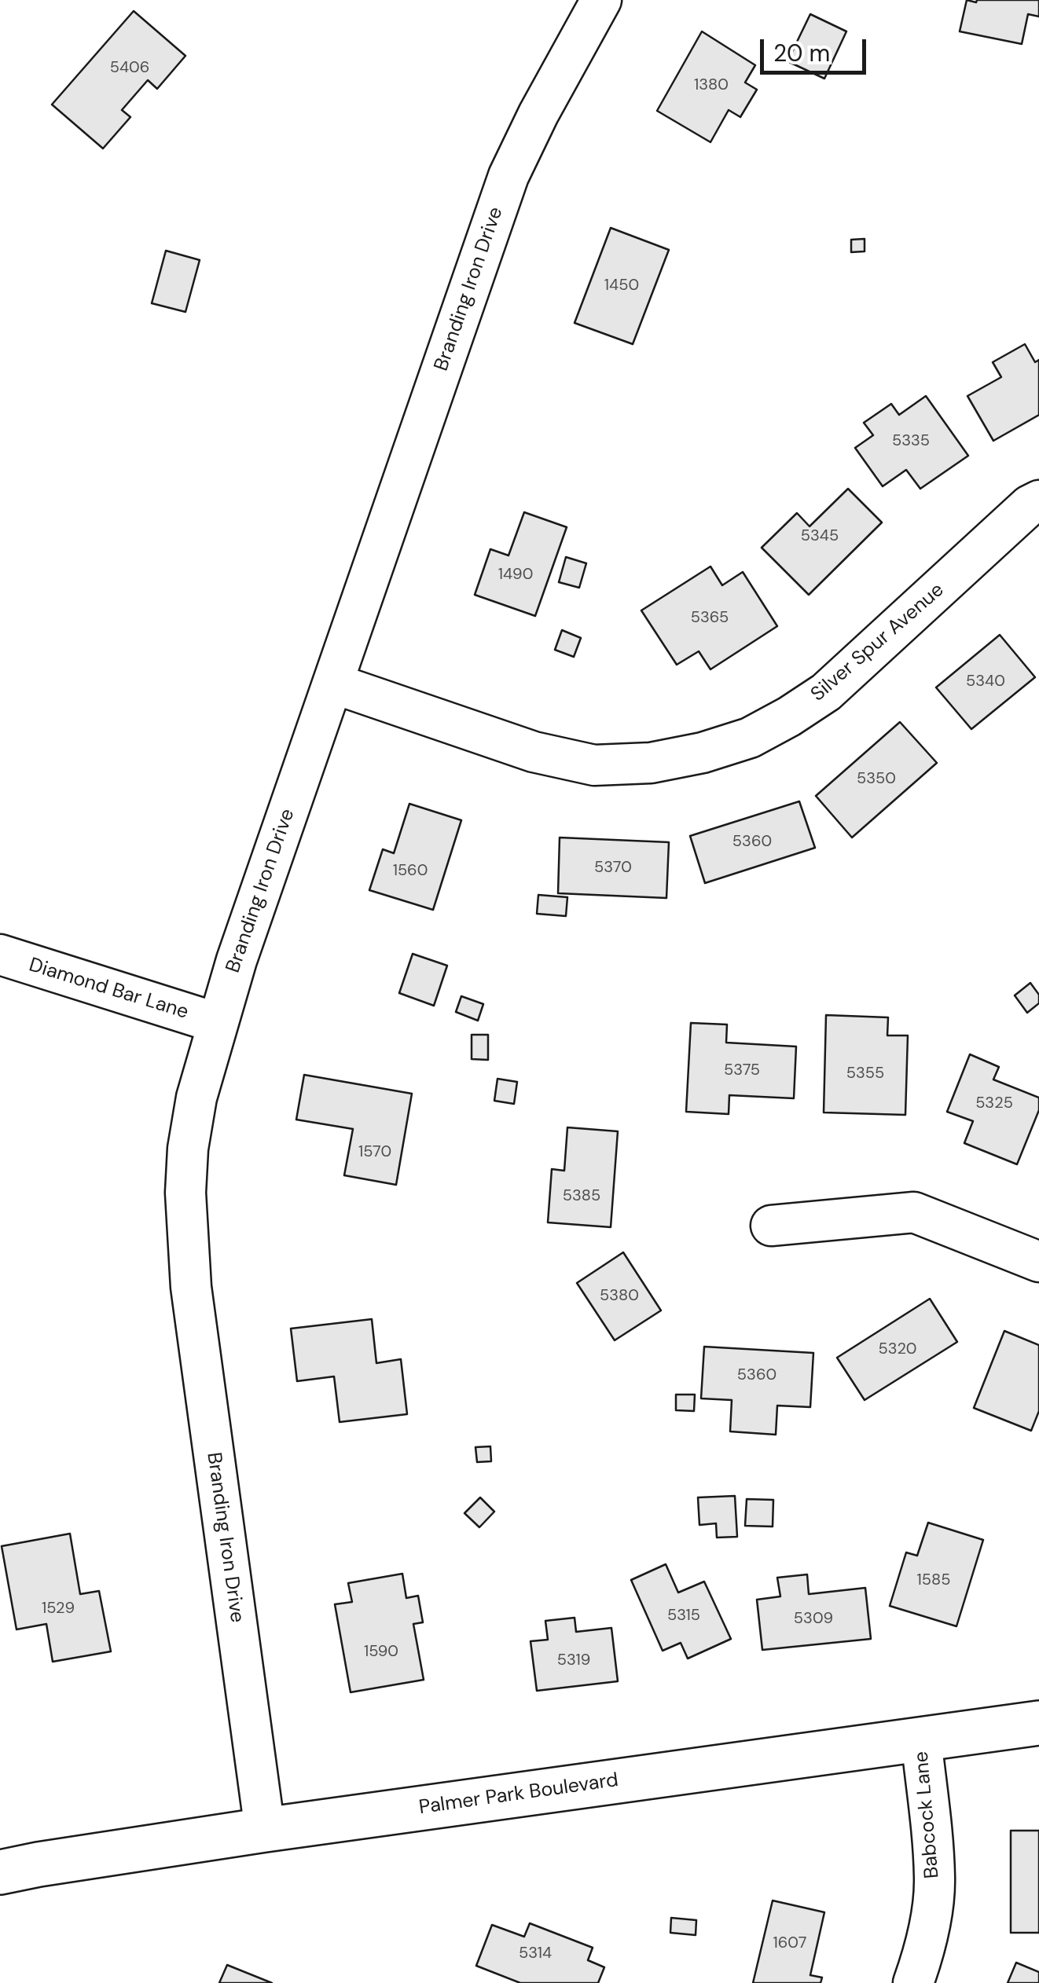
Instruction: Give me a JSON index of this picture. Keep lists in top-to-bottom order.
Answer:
{
  "streets": {
    "main road": ["Palmer Park Boulevard"],
    "street": [
      "Branding Iron Drive",
      "Silver Spur Avenue",
      "Diamond Bar Lane",
      "Babcock Lane"
    ]
  },
  "crossings": [
    ["Branding Iron Drive", "Silver Spur Avenue"],
    ["Branding Iron Drive", "Diamond Bar Lane"],
    ["Branding Iron Drive", "Palmer Park Boulevard"],
    ["Palmer Park Boulevard", "Babcock Lane"]
  ],
  "house_numbers": [
    "5406",
    "1380",
    "1450",
    "5335",
    "5345",
    "1490",
    "5365",
    "5340",
    "5350",
    "5360",
    "5370",
    "1560",
    "5375",
    "5355",
    "5325",
    "1570",
    "5385",
    "5380",
    "5320",
    "5360",
    "1585",
    "1529",
    "5315",
    "5309",
    "1590",
    "5319",
    "1607",
    "5314"
  ],
  "scale_bar": "20 m"
}
